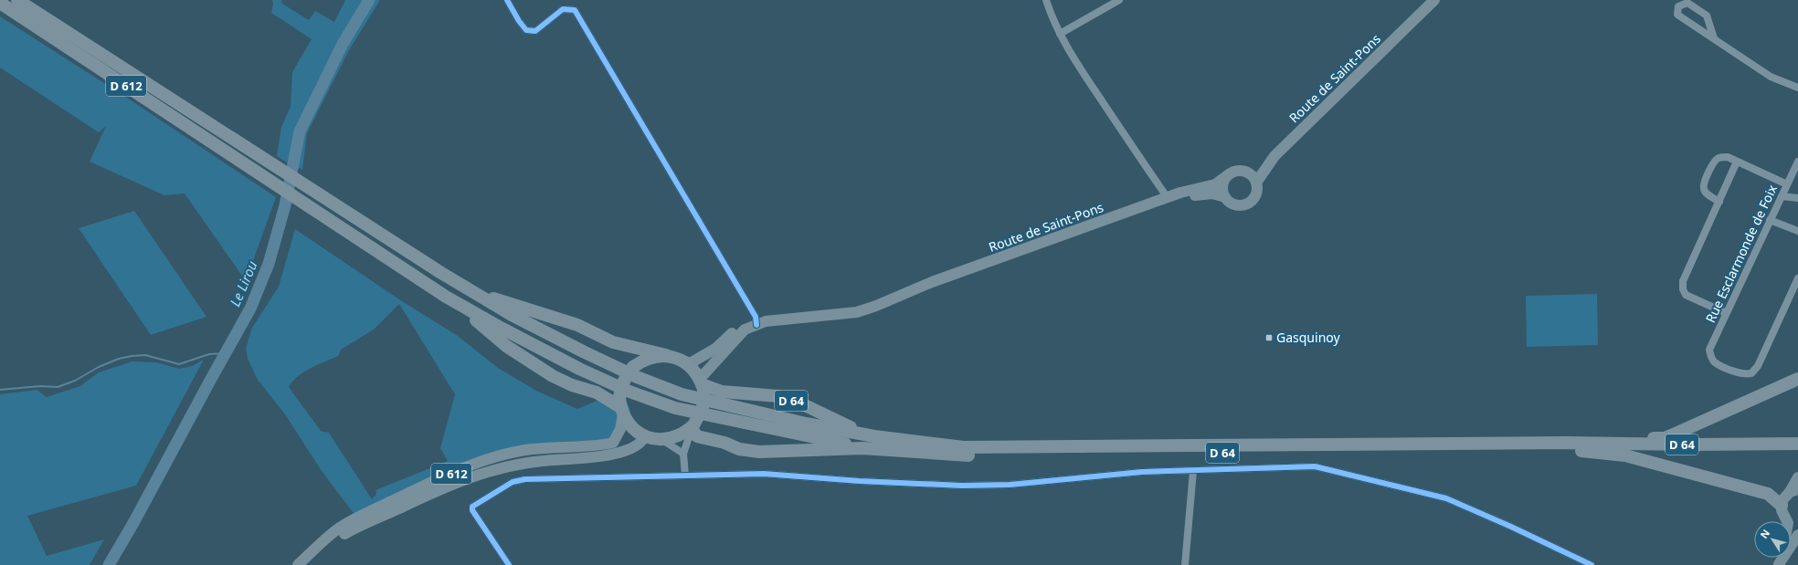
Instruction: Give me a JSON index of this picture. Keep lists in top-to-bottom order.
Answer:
{
  "streets": {
    "highway": ["D 612", "D 64"],
    "main road": ["Route de Saint-Pons"],
    "street": ["Rue Esclarmonde de Foix"]
  },
  "crossings": [
    ["Route de Saint-Pons", "D 612"],
    ["Route de Saint-Pons", "D 64"],
    ["D 612", "D 64"]
  ],
  "water": ["Le Lirou"],
  "places": {
    "transit": ["Gasquinoy"]
  },
  "north": "top left"
}
